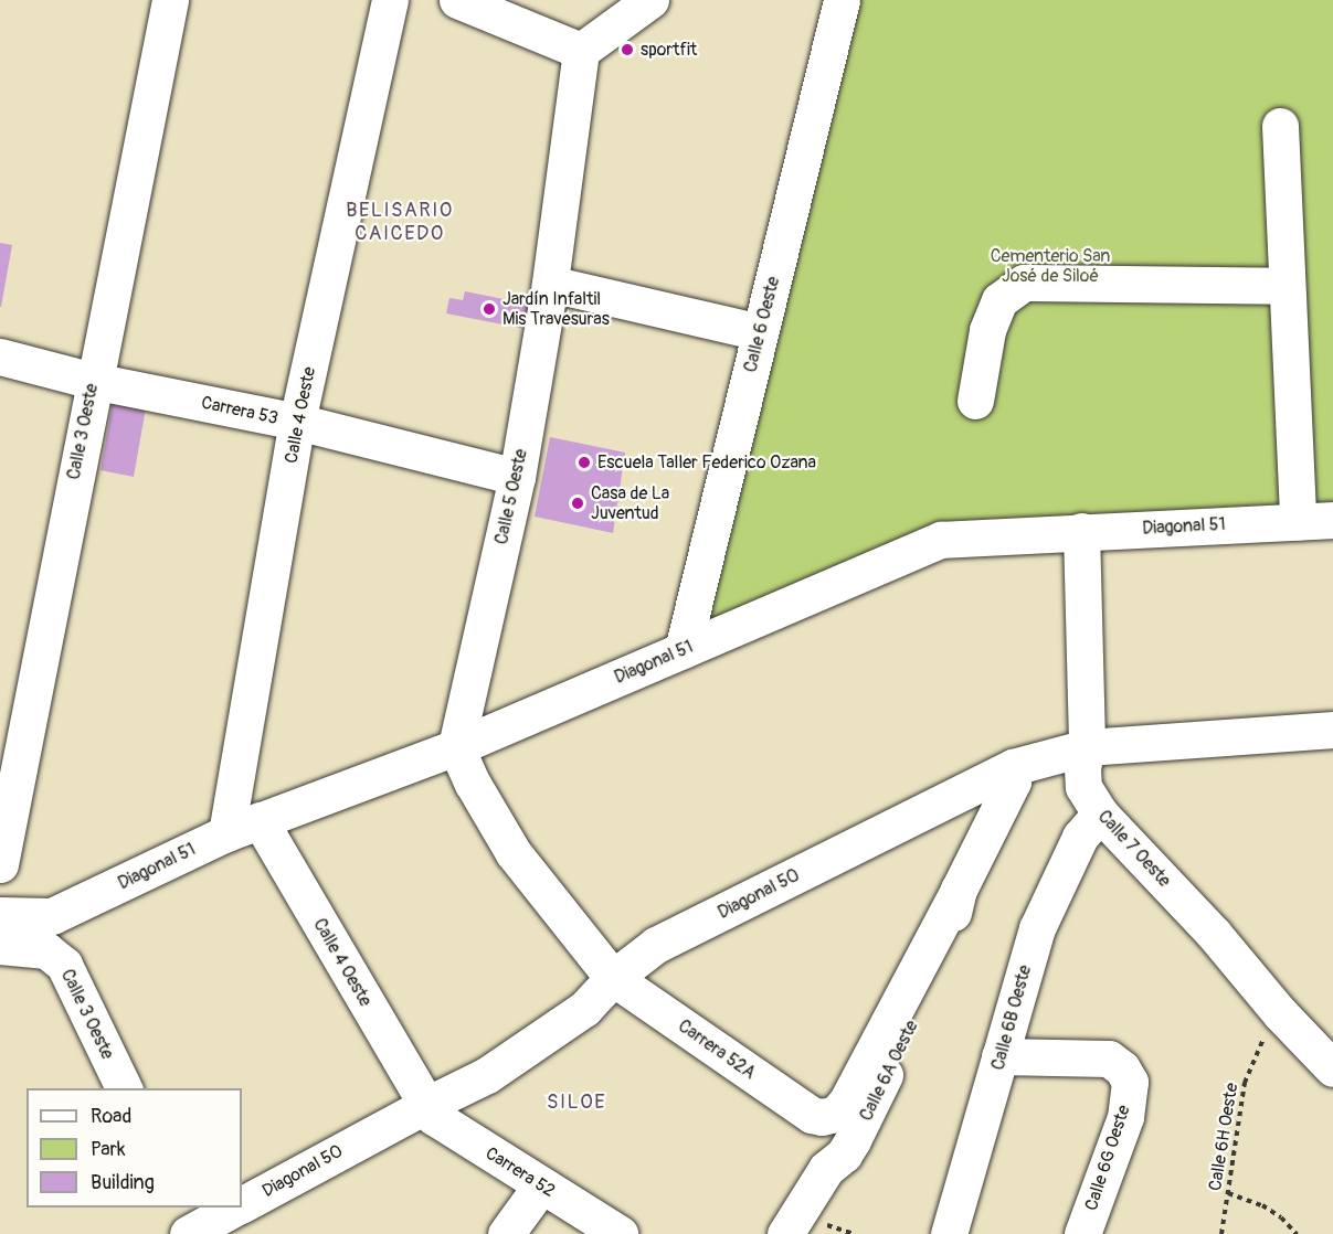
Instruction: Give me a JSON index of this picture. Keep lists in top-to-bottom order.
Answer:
{
  "streets": {
    "street": [
      "Calle 6 Oeste",
      "Carrera 53",
      "Calle 4 Oeste",
      "Calle 3 Oeste",
      "Calle 5 Oeste",
      "Diagonal 51",
      "Calle 7 Oeste",
      "Diagonal 50",
      "Calle 6B Oeste",
      "Carrera 52A",
      "Calle 6A Oeste",
      "Calle 6G Oeste",
      "Carrera 52"
    ],
    "path": ["Calle 6H Oeste"]
  },
  "crossings": [
    ["Calle 6 Oeste", "Diagonal 51"],
    ["Carrera 53", "Calle 4 Oeste"],
    ["Carrera 53", "Calle 3 Oeste"],
    ["Carrera 53", "Calle 5 Oeste"],
    ["Calle 4 Oeste", "Diagonal 51"],
    ["Calle 4 Oeste", "Diagonal 50"],
    ["Calle 4 Oeste", "Carrera 52"],
    ["Calle 5 Oeste", "Diagonal 51"],
    ["Diagonal 51", "Calle 7 Oeste"],
    ["Calle 7 Oeste", "Diagonal 50"],
    ["Calle 7 Oeste", "Calle 6B Oeste"],
    ["Calle 7 Oeste", "Calle 6H Oeste"],
    ["Diagonal 50", "Carrera 52A"],
    ["Diagonal 50", "Calle 6A Oeste"],
    ["Diagonal 50", "Carrera 52"],
    ["Calle 6B Oeste", "Calle 6G Oeste"],
    ["Carrera 52A", "Calle 6A Oeste"]
  ],
  "districts": ["BELISARIO CAICEDO", "SILOE"],
  "parks": ["Cementerio San José de Siloé"],
  "places": [
    "sportfit",
    "Jardín Infaltil Mis Travesuras",
    "Escuela Taller Federico Ozana",
    "Casa de La Juventud"
  ],
  "legend": ["Road", "Park", "Building"]
}
